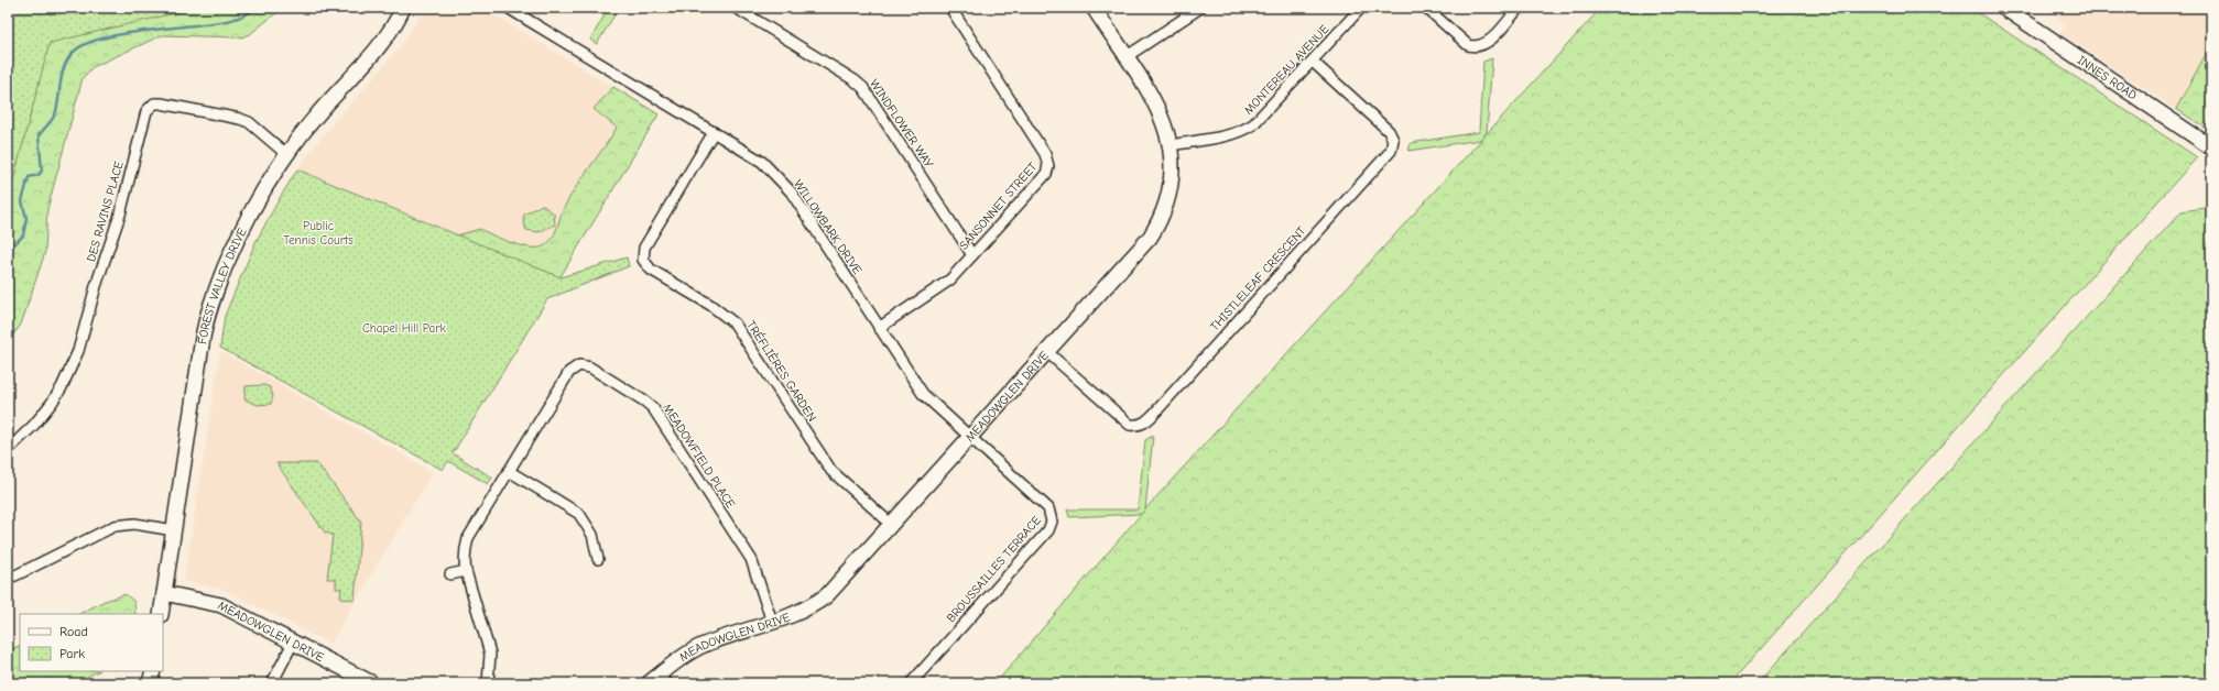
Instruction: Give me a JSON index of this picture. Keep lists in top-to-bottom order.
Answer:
{
  "streets": {
    "street": [
      "MONTEREAU AVENUE",
      "INNES ROAD",
      "WINDFLOWER WAY",
      "SANSONNET STREET",
      "DES RAVINS PLACE",
      "WILLOWBARK DRIVE",
      "THISTLELEAF CRESCENT",
      "FOREST VALLEY DRIVE",
      "TRÉFLIÈRES GARDEN",
      "MEADOWGLEN DRIVE",
      "MEADOWFIELD PLACE",
      "BROUSSAILLES TERRACE"
    ]
  },
  "crossings": [
    ["MONTEREAU AVENUE", "THISTLELEAF CRESCENT"],
    ["MONTEREAU AVENUE", "MEADOWGLEN DRIVE"],
    ["WINDFLOWER WAY", "SANSONNET STREET"],
    ["SANSONNET STREET", "WILLOWBARK DRIVE"],
    ["DES RAVINS PLACE", "FOREST VALLEY DRIVE"],
    ["WILLOWBARK DRIVE", "TRÉFLIÈRES GARDEN"],
    ["WILLOWBARK DRIVE", "MEADOWGLEN DRIVE"],
    ["WILLOWBARK DRIVE", "BROUSSAILLES TERRACE"],
    ["THISTLELEAF CRESCENT", "MEADOWGLEN DRIVE"],
    ["FOREST VALLEY DRIVE", "MEADOWGLEN DRIVE"],
    ["TRÉFLIÈRES GARDEN", "MEADOWGLEN DRIVE"],
    ["MEADOWGLEN DRIVE", "MEADOWFIELD PLACE"],
    ["MEADOWGLEN DRIVE", "BROUSSAILLES TERRACE"]
  ],
  "parks": ["Public Tennis Courts", "Chapel Hill Park"],
  "legend": ["Road", "Park"]
}
